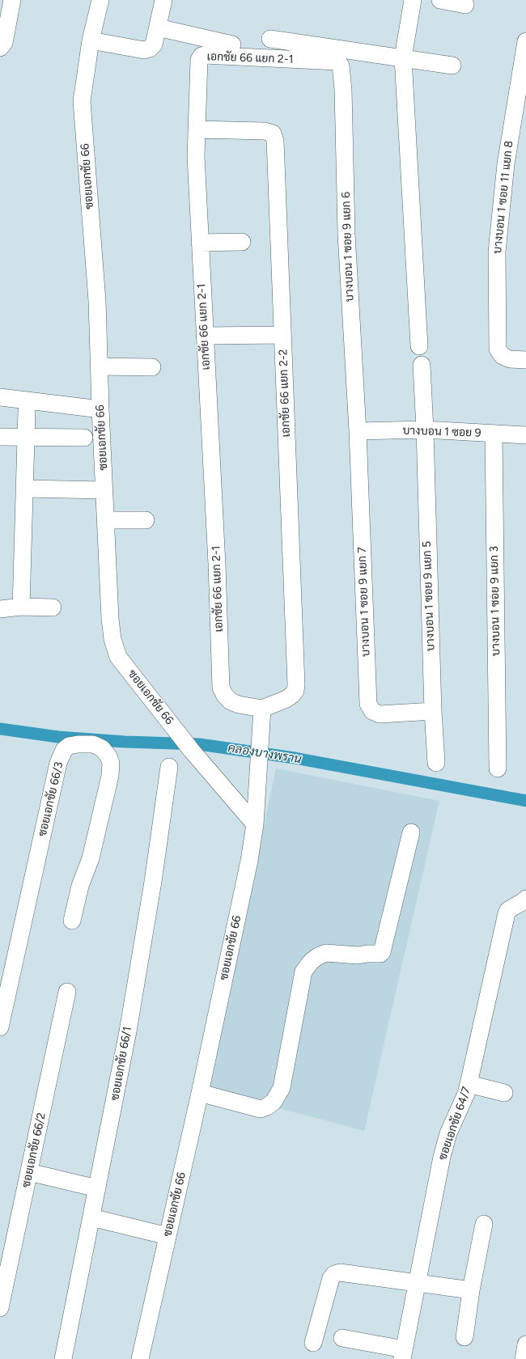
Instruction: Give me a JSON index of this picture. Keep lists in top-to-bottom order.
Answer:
{
  "streets": {
    "street": [
      "เอกชัย 66 แยก 2-1",
      "ซอยเอกชัย 66",
      "บางบอน 1 ซอย 11 แยก 8",
      "บางบอน 1 ซอย 9 แยก 6",
      "เอกชัย 66 แยก 2-2",
      "บางบอน 1 ซอย 9",
      "บางบอน 1 ซอย 9 แยก 5",
      "บางบอน 1 ซอย 9 แยก 3",
      "บางบอน 1 ซอย 9 แยก 7",
      "ซอยเอกชัย 66/3",
      "ซอยเอกชัย 66/1",
      "ซอยเอกชัย 64/7",
      "ซอยเอกชัย 66/2"
    ]
  },
  "crossings": [
    ["เอกชัย 66 แยก 2-1", "บางบอน 1 ซอย 9 แยก 6"],
    ["เอกชัย 66 แยก 2-1", "เอกชัย 66 แยก 2-2"],
    ["บางบอน 1 ซอย 9 แยก 6", "บางบอน 1 ซอย 9"],
    ["บางบอน 1 ซอย 9 แยก 6", "บางบอน 1 ซอย 9 แยก 7"],
    ["บางบอน 1 ซอย 9", "บางบอน 1 ซอย 9 แยก 5"],
    ["บางบอน 1 ซอย 9", "บางบอน 1 ซอย 9 แยก 3"],
    ["บางบอน 1 ซอย 9", "บางบอน 1 ซอย 9 แยก 7"],
    ["บางบอน 1 ซอย 9 แยก 5", "บางบอน 1 ซอย 9 แยก 7"]
  ],
  "water": ["คลองบางพราน"]
}
